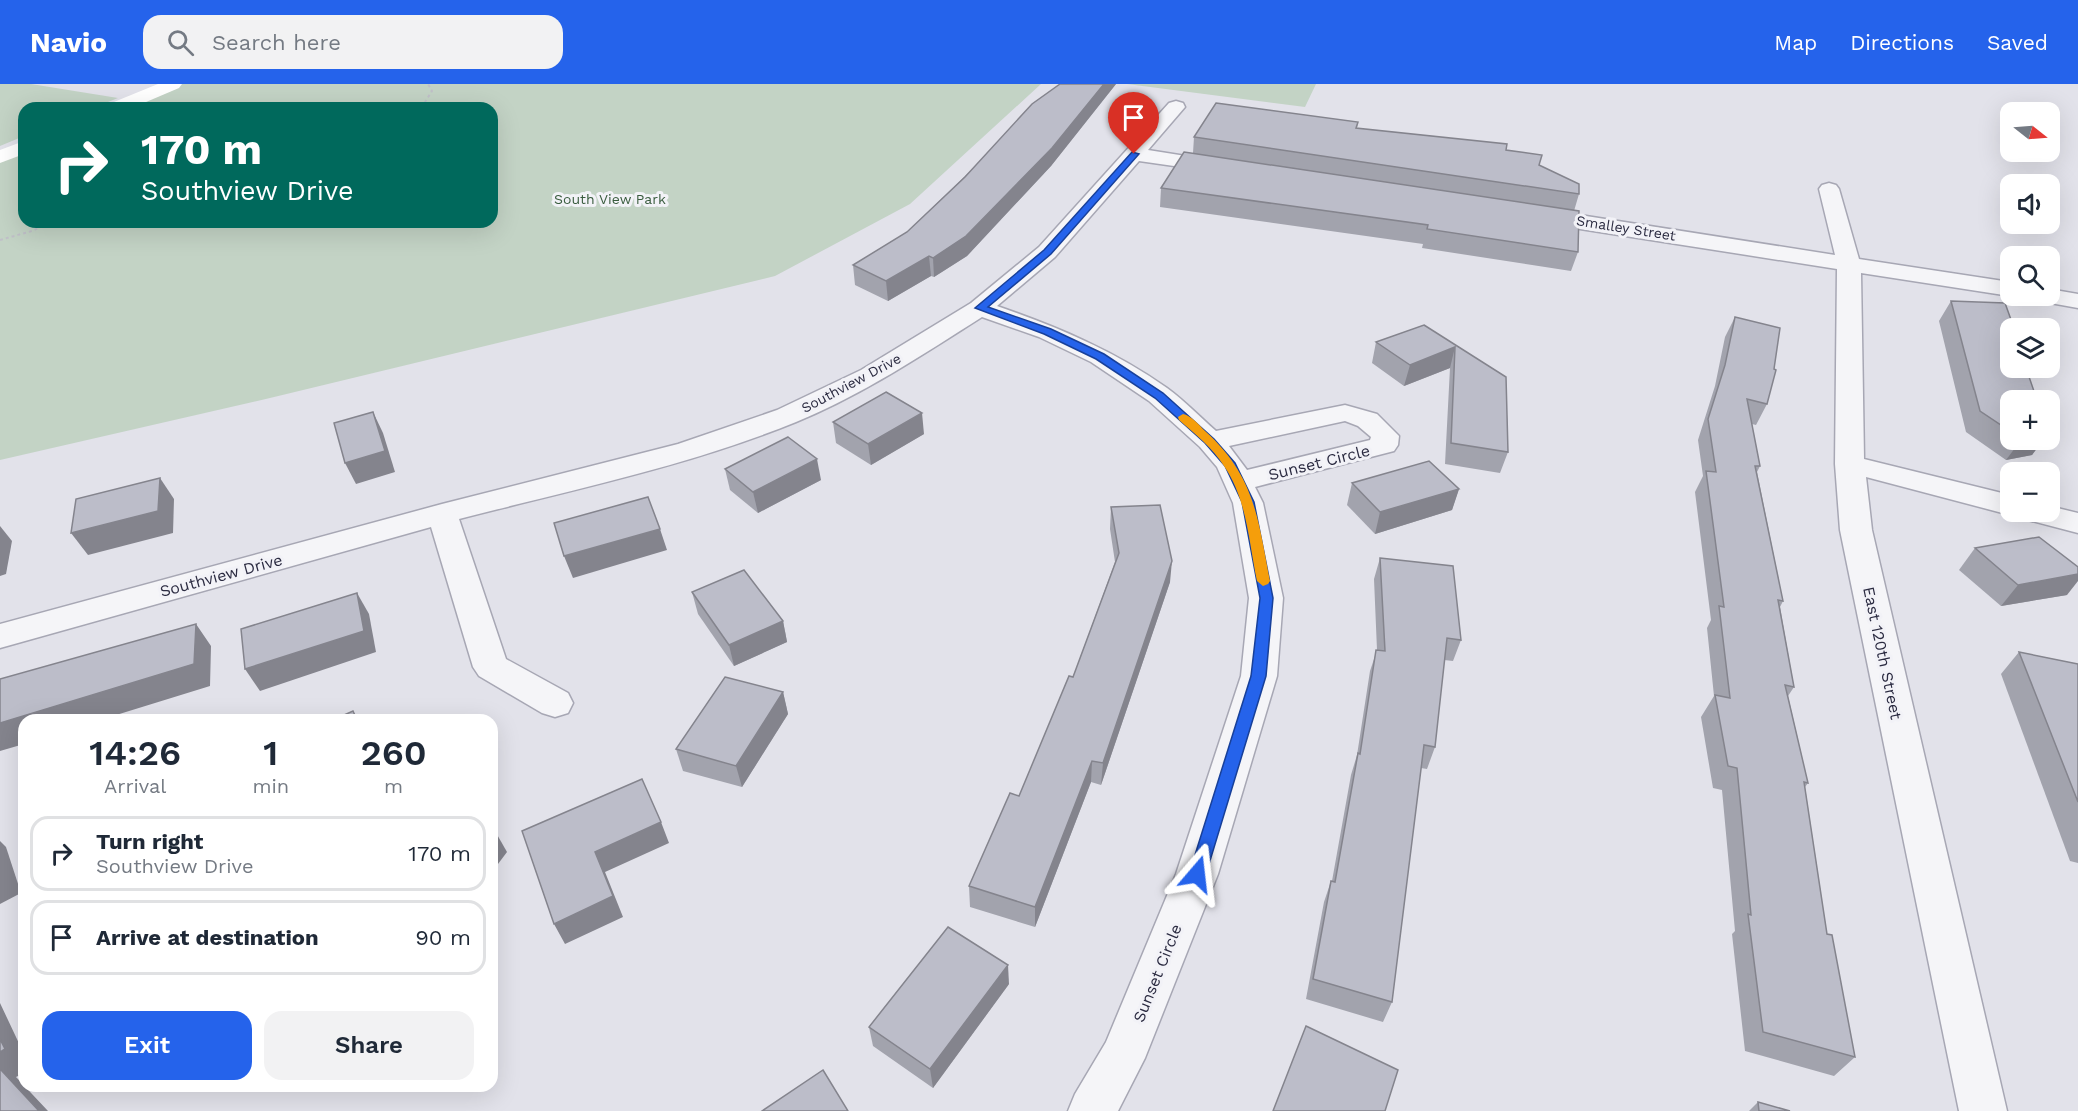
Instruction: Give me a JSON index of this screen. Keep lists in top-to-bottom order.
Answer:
{
  "streets": {
    "street": [
      "Smalley Street",
      "Southview Drive",
      "Sunset Circle",
      "East 120th Street"
    ]
  },
  "crossings": [
    ["Smalley Street", "East 120th Street"],
    ["Southview Drive", "Sunset Circle"]
  ],
  "parks": ["South View Park"],
  "north": "right",
  "page": {
    "header": "Navio",
    "search": "Search here",
    "nav": ["Map", "Directions", "Saved"],
    "map_buttons": ["+", "−"],
    "turn": ["170 m", "Southview Drive"],
    "eta": [
      "14:26",
      "Arrival",
      "1",
      "min",
      "260",
      "m"
    ],
    "list": [
      {
        "name": "Turn right",
        "note": "Southview Drive",
        "value": "170 m"
      },
      {
        "name": "Arrive at destination",
        "value": "90 m"
      }
    ],
    "buttons": ["Exit", "Share"]
  }
}
